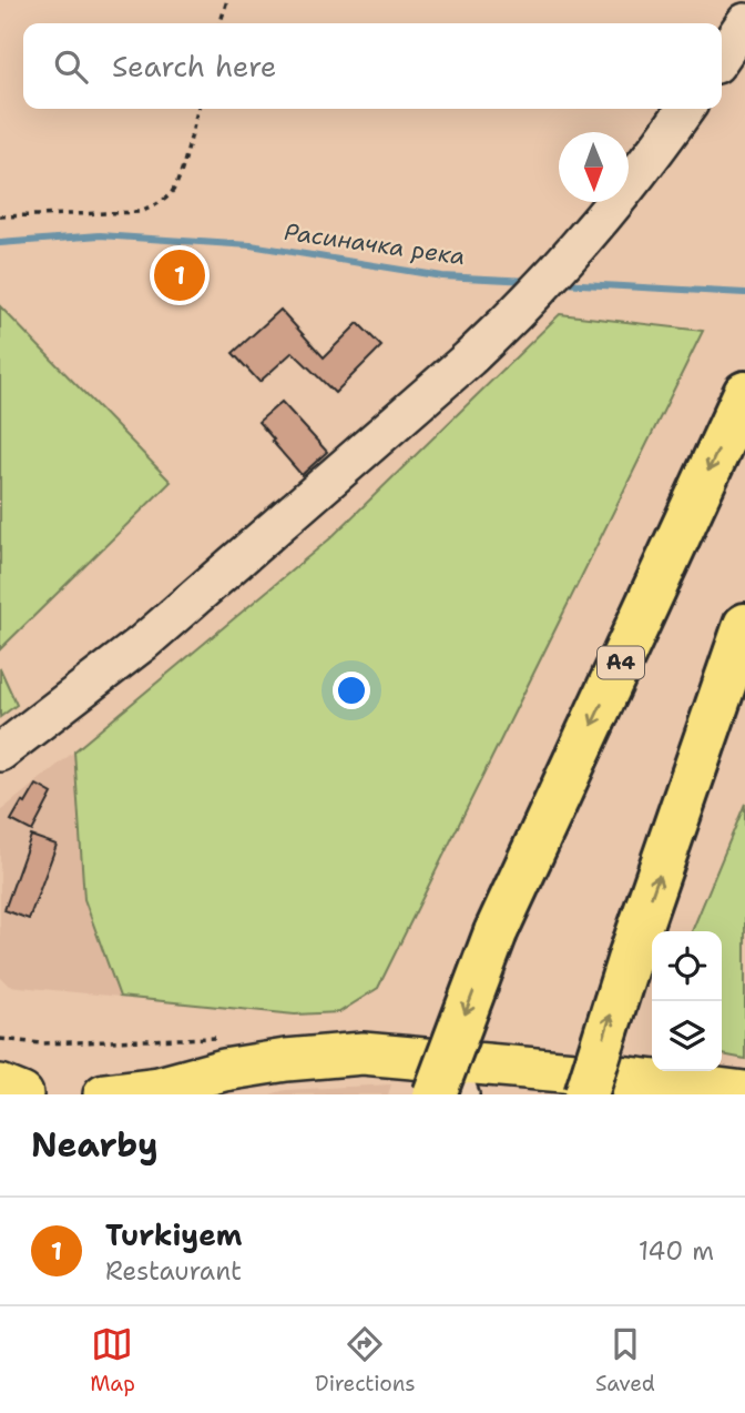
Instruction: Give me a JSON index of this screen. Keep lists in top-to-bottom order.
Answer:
{
  "streets": {
    "highway": ["A4"]
  },
  "water": ["Расиначка река"],
  "north": "bottom",
  "page": {
    "search": "Search here",
    "pins": "1",
    "heading": "Nearby",
    "list": [
      {
        "mark": "1",
        "name": "Turkiyem",
        "note": "Restaurant",
        "value": "140 m"
      }
    ],
    "nav": ["Map", "Directions", "Saved"]
  }
}
